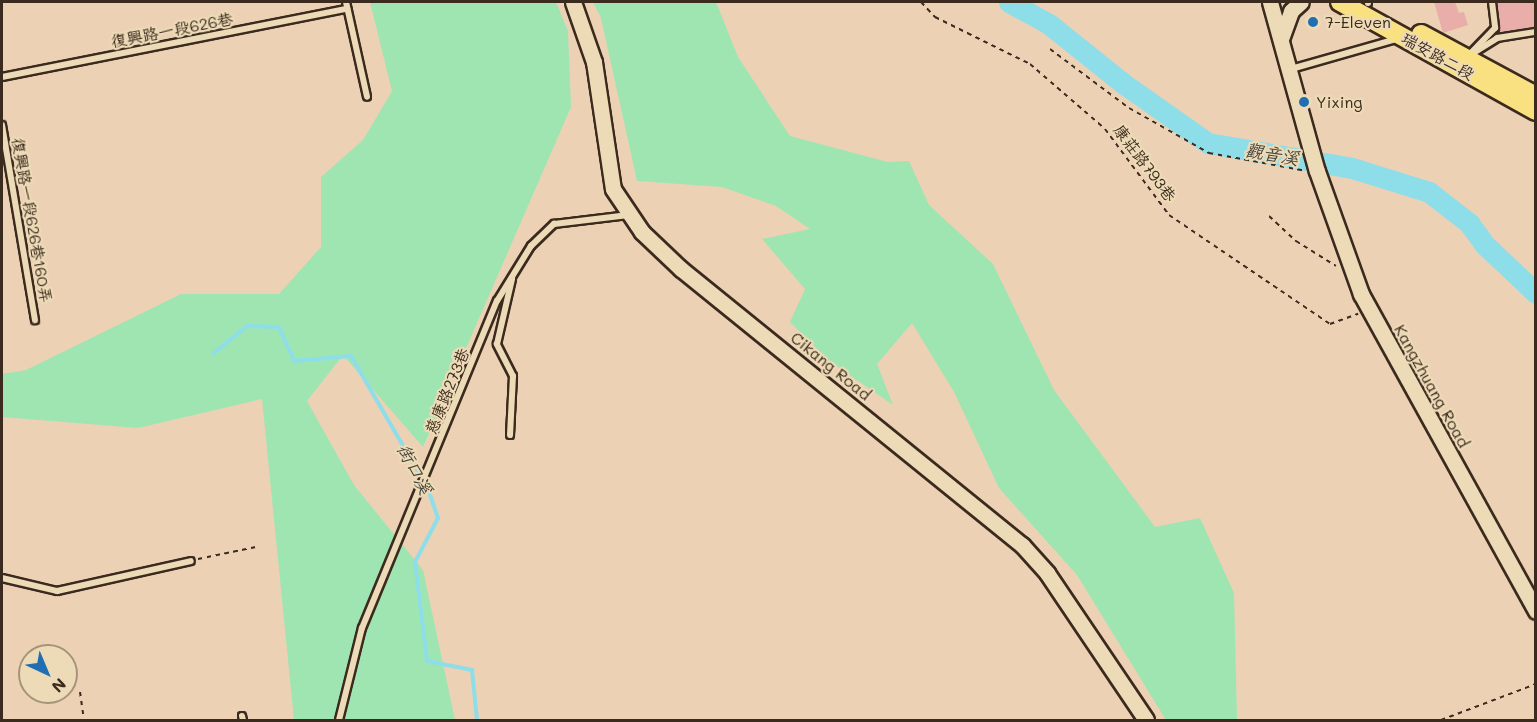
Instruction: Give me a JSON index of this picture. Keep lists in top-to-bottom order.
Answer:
{
  "streets": {
    "main road": ["瑞安路二段"],
    "street": ["Cikang Road", "Kangzhuang Road"],
    "lane": ["復興路一段626巷", "復興路一段626巷160弄", "慈康路273巷"],
    "path": ["康莊路793巷"]
  },
  "crossings": [
    ["康莊路793巷", "Kangzhuang Road"],
    ["Cikang Road", "慈康路273巷"]
  ],
  "water": ["觀音溪", "街口溪"],
  "places": ["7-Eleven", "Yixing"],
  "north": "bottom right"
}
